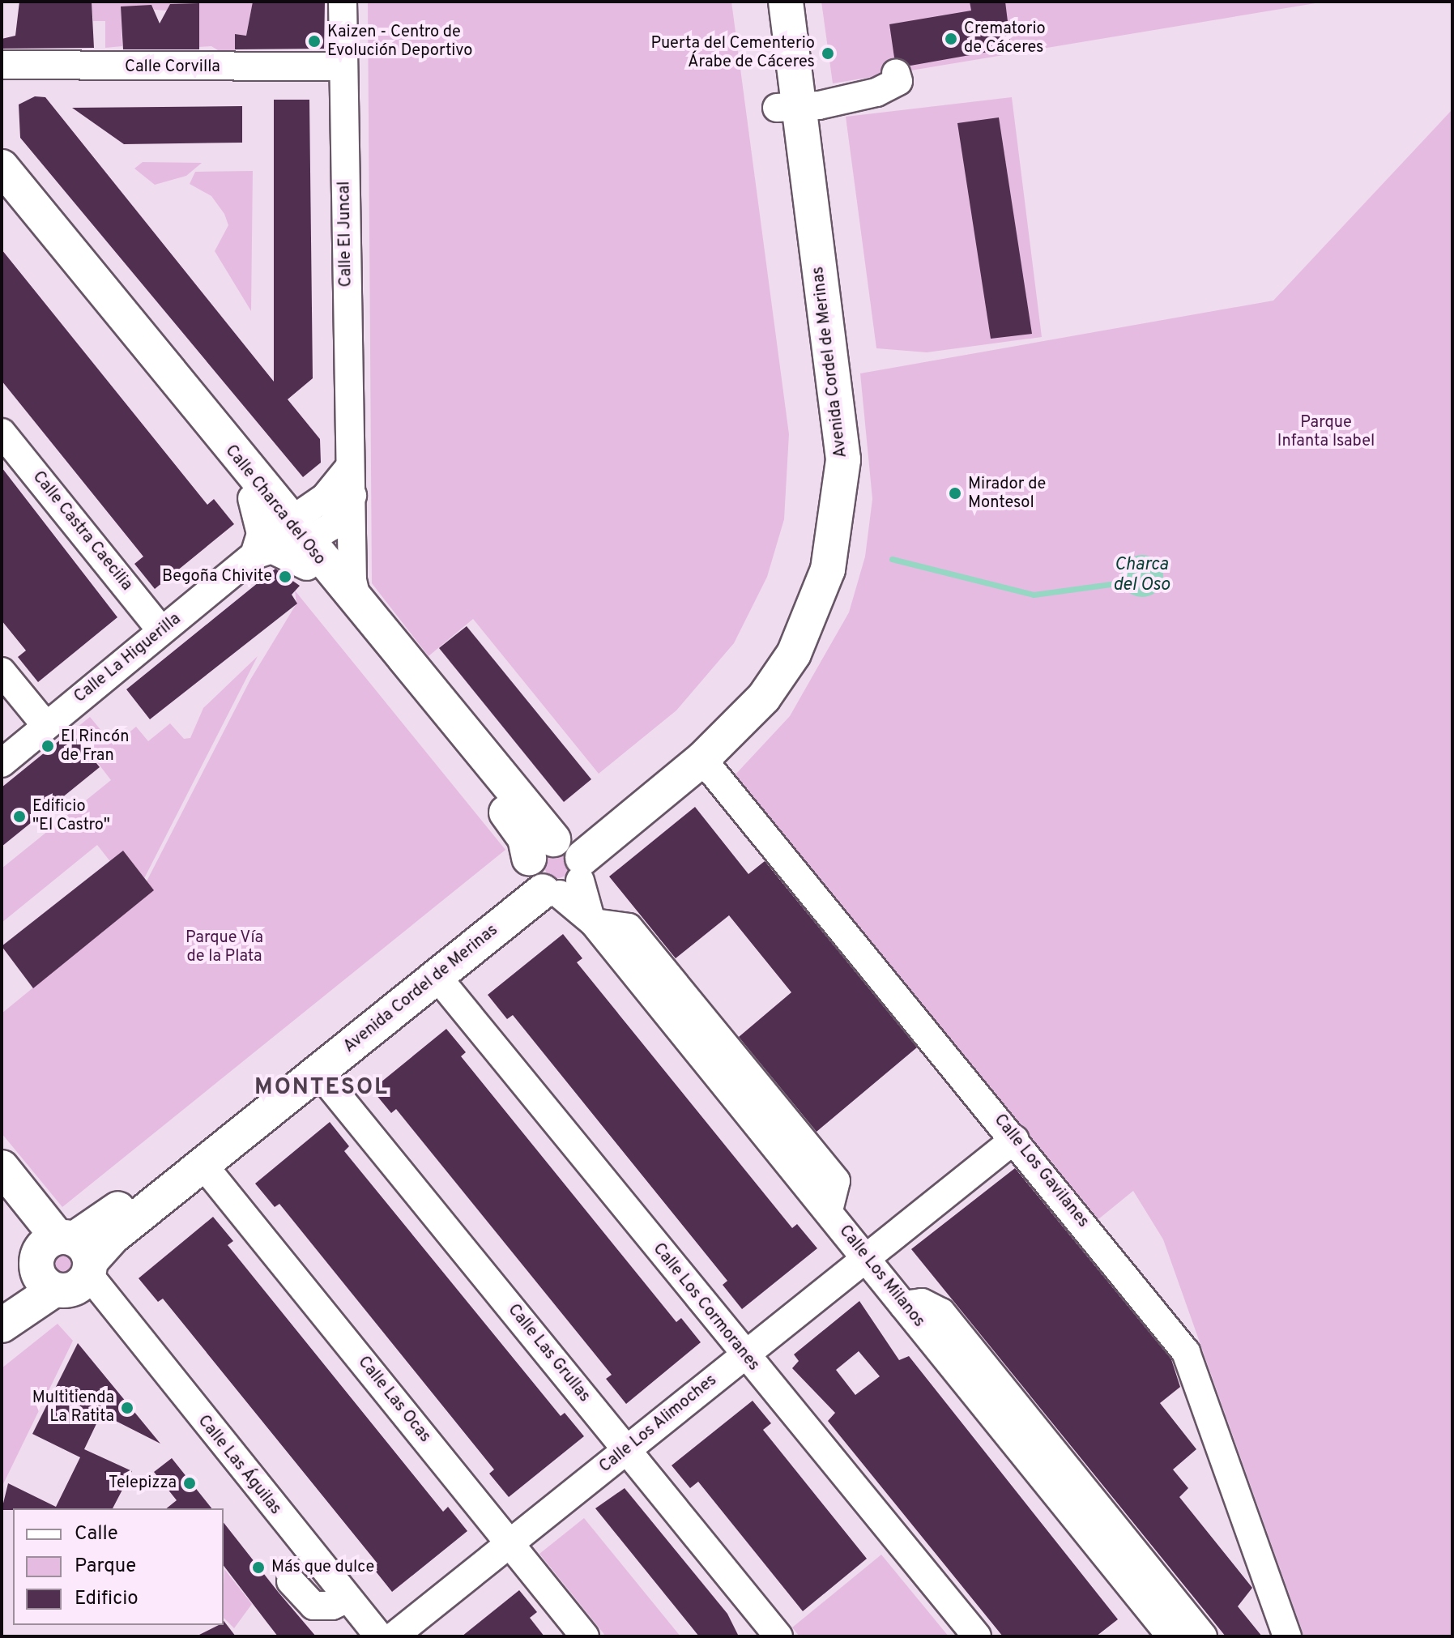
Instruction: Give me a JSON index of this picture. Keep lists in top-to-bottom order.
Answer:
{
  "streets": {
    "main road": ["Avenida Cordel de Merinas", "Calle Charca del Oso"],
    "street": [
      "Calle Corvilla",
      "Calle El Juncal",
      "Calle Castra Caecilia",
      "Calle La Higuerilla",
      "Calle Los Gavilanes",
      "Calle Los Milanos",
      "Calle Los Cormoranes",
      "Calle Las Grullas",
      "Calle Las Ocas",
      "Calle Los Alimoches",
      "Calle Las Águilas"
    ]
  },
  "crossings": [
    ["Calle Corvilla", "Calle El Juncal"],
    ["Calle El Juncal", "Calle Charca del Oso"],
    ["Avenida Cordel de Merinas", "Calle Charca del Oso"],
    ["Avenida Cordel de Merinas", "Calle Los Gavilanes"],
    ["Avenida Cordel de Merinas", "Calle Los Milanos"],
    ["Avenida Cordel de Merinas", "Calle Los Cormoranes"],
    ["Avenida Cordel de Merinas", "Calle Las Grullas"],
    ["Avenida Cordel de Merinas", "Calle Las Ocas"],
    ["Avenida Cordel de Merinas", "Calle Las Águilas"],
    ["Calle Charca del Oso", "Calle La Higuerilla"],
    ["Calle Charca del Oso", "Calle Los Milanos"],
    ["Calle Castra Caecilia", "Calle La Higuerilla"],
    ["Calle Los Gavilanes", "Calle Los Alimoches"],
    ["Calle Los Milanos", "Calle Los Alimoches"],
    ["Calle Los Cormoranes", "Calle Los Alimoches"],
    ["Calle Las Grullas", "Calle Los Alimoches"],
    ["Calle Las Ocas", "Calle Los Alimoches"]
  ],
  "districts": ["MONTESOL"],
  "water": ["Charca del Oso"],
  "parks": ["Parque Infanta Isabel", "Parque Vía de la Plata"],
  "places": [
    "Crematorio de Cáceres",
    "Kaizen - Centro de Evolución Deportivo",
    "Puerta del Cementerio Árabe de Cáceres",
    "Mirador de Montesol",
    "Begoña Chivite",
    "El Rincón de Fran",
    "Edificio \"El Castro\"",
    "Multitienda La Ratita",
    "Telepizza",
    "Más que dulce"
  ],
  "legend": ["Calle", "Parque", "Edificio"]
}
